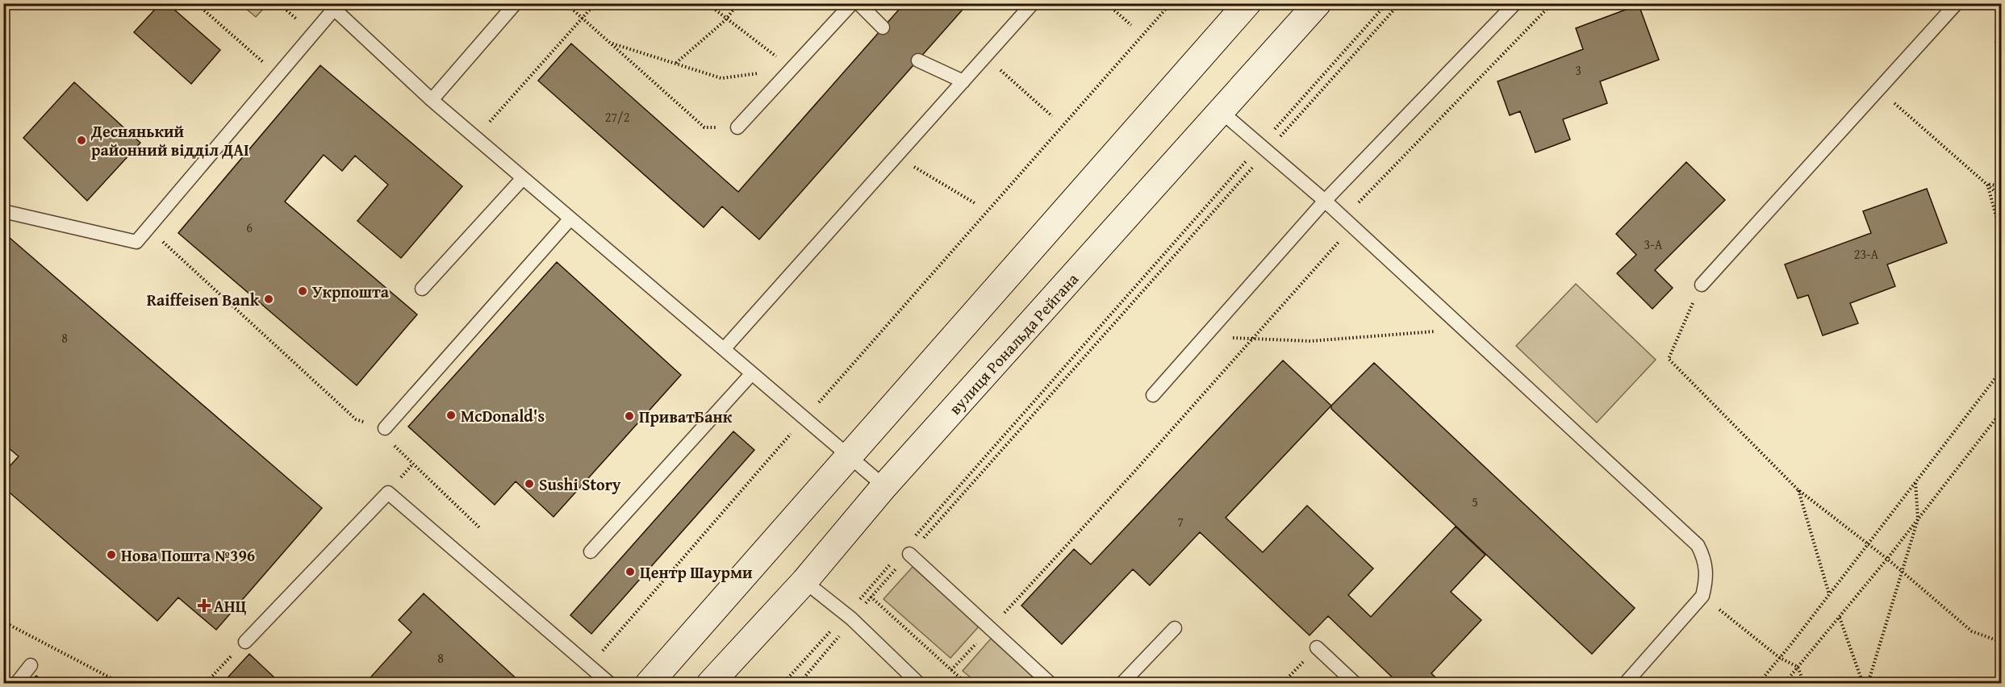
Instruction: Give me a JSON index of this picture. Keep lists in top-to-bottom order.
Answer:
{
  "streets": {
    "main road": ["вулиця Рональда Рейгана"]
  },
  "places": {
    "other": [
      "Деснянький районний відділ ДАІ",
      "Укрпошта",
      "Raiffeisen Bank",
      "McDonald's",
      "ПриватБанк",
      "Sushi Story",
      "Нова Пошта №396",
      "Центр Шаурми"
    ],
    "health": ["АНЦ"]
  },
  "house_numbers": [
    "3",
    "27/2",
    "6",
    "3-А",
    "23-А",
    "8",
    "5",
    "7",
    "8"
  ]
}
